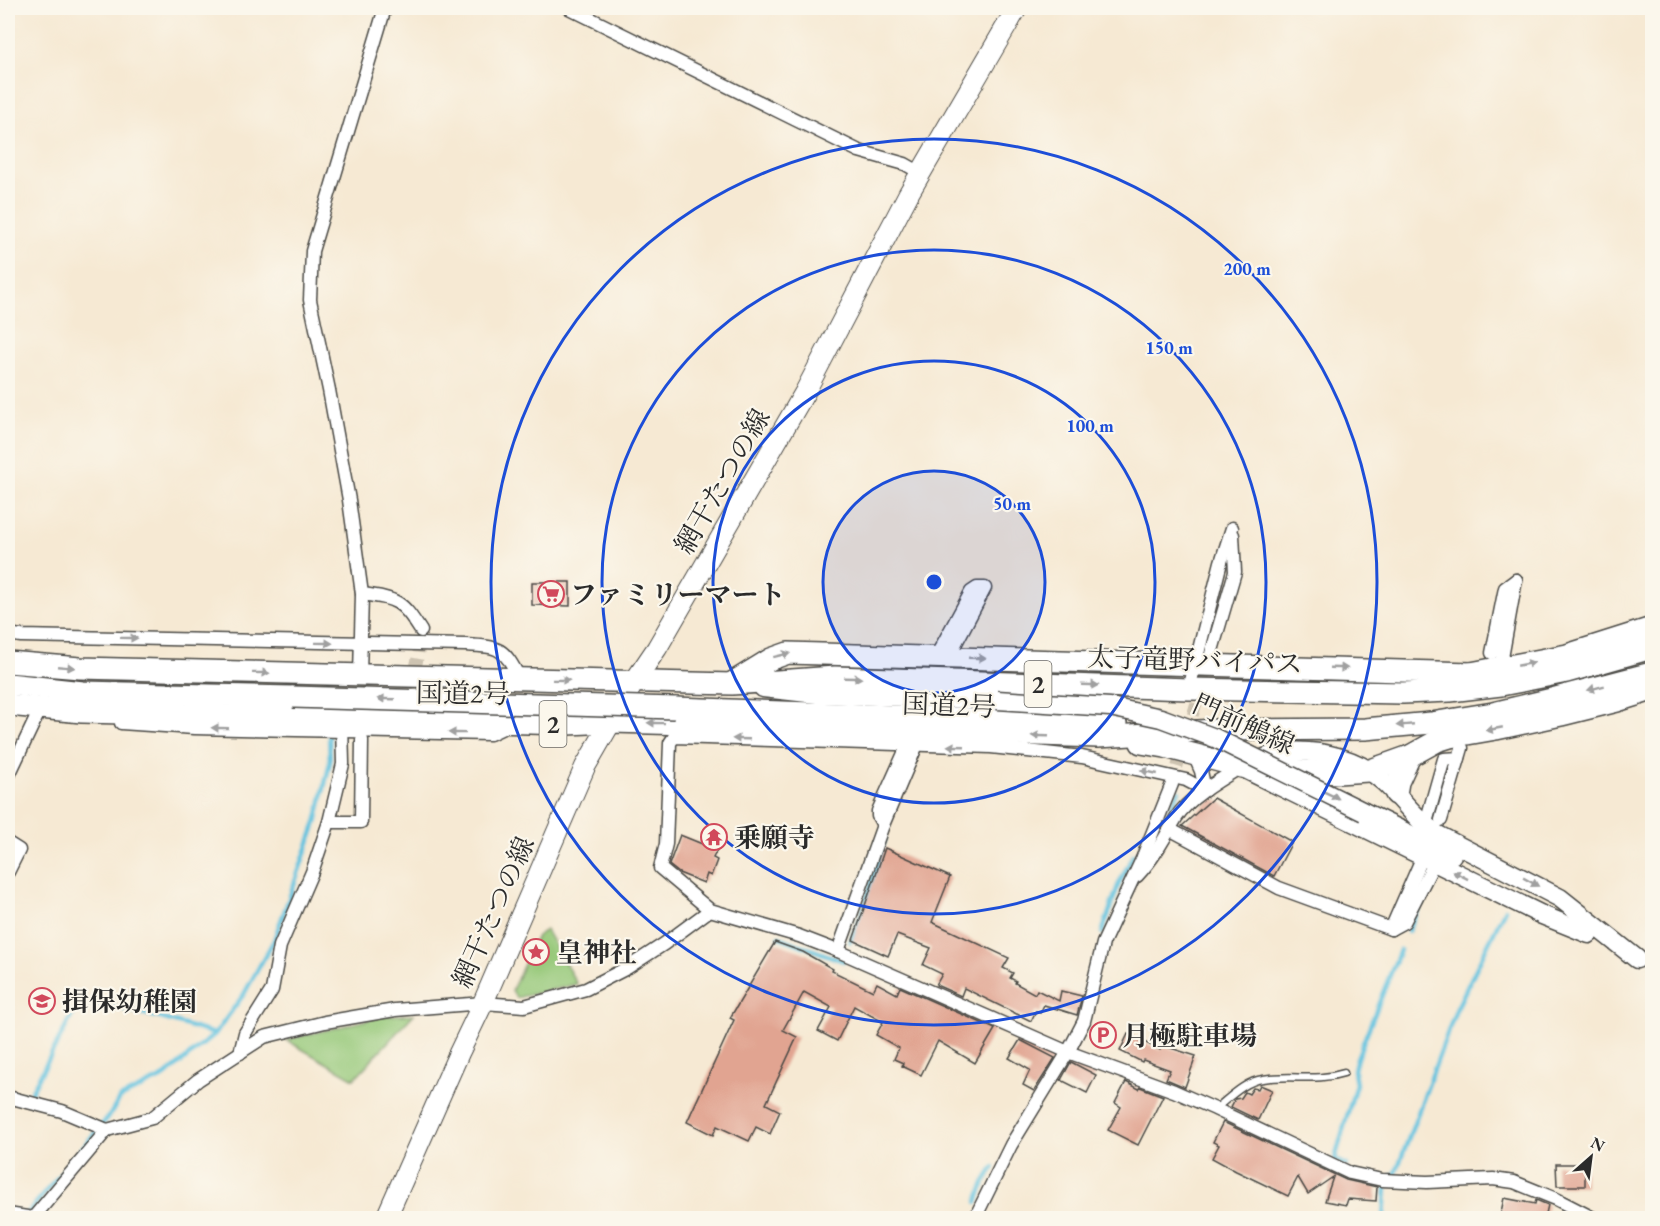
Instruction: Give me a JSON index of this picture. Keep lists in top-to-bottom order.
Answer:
{
  "streets": {
    "highway": ["太子竜野バイパス", "2", "国道2号"],
    "main road": ["網干たつの線", "門前鵤線"]
  },
  "crossings": [
    ["網干たつの線", "国道2号"],
    ["太子竜野バイパス", "国道2号"],
    ["太子竜野バイパス", "門前鵤線"],
    ["2", "国道2号"],
    ["国道2号", "門前鵤線"]
  ],
  "places": {
    "supermarket": ["ファミリーマート"],
    "temple": ["乗願寺"],
    "place": ["皇神社"],
    "school or university": ["揖保幼稚園"],
    "parking": ["月極駐車場"]
  },
  "north": "top right",
  "rings": [
    "200 m",
    "150 m",
    "100 m",
    "50 m"
  ]
}
